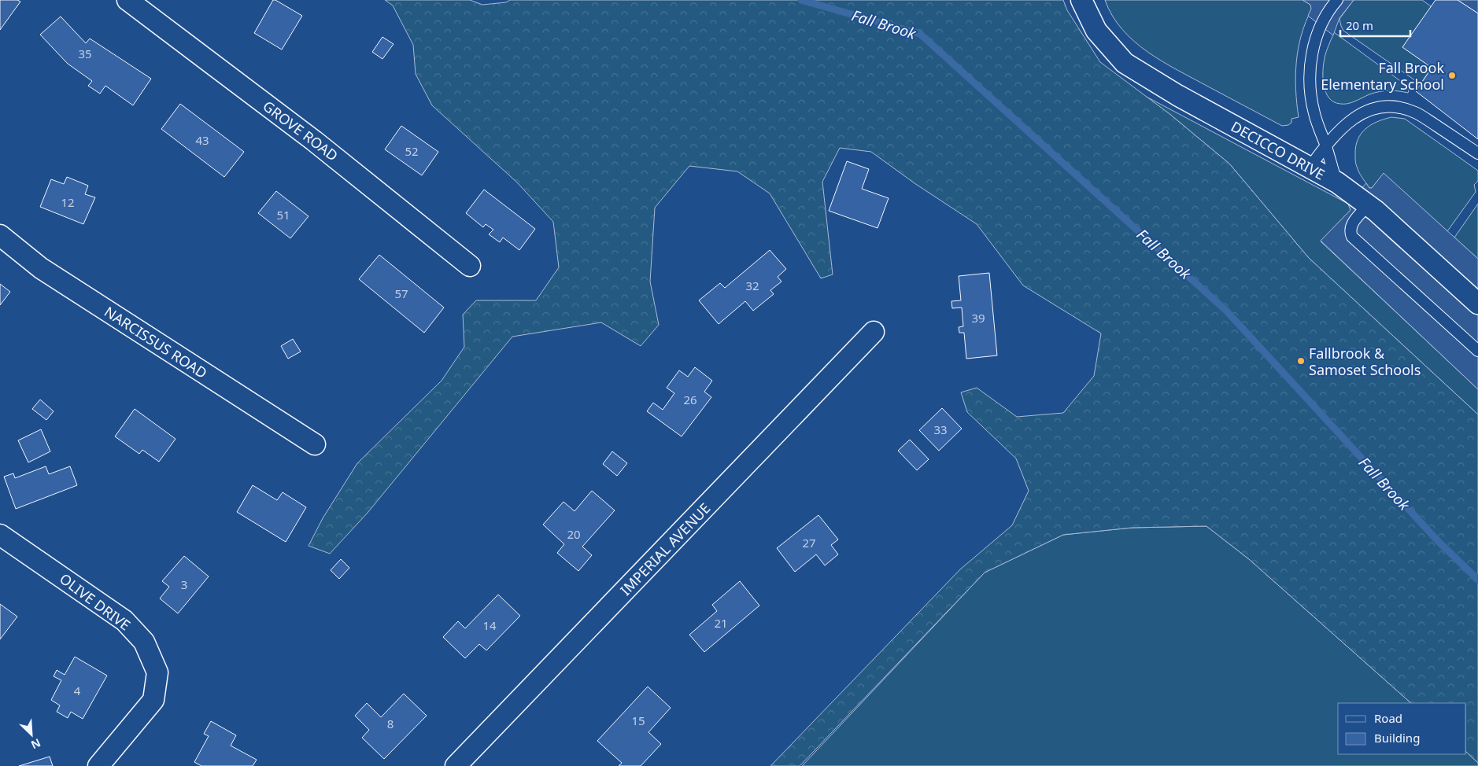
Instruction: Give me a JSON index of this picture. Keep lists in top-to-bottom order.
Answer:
{
  "streets": {
    "street": [
      "GROVE ROAD",
      "DECICCO DRIVE",
      "NARCISSUS ROAD",
      "IMPERIAL AVENUE",
      "OLIVE DRIVE"
    ]
  },
  "water": ["Fall Brook"],
  "places": ["Fall Brook Elementary School", "Fallbrook & Samoset Schools"],
  "house_numbers": [
    "35",
    "43",
    "52",
    "12",
    "51",
    "32",
    "57",
    "39",
    "26",
    "33",
    "20",
    "27",
    "3",
    "21",
    "14",
    "4",
    "15",
    "8"
  ],
  "legend": ["Road", "Building"],
  "scale_bar": "20 m",
  "north": "bottom right"
}
